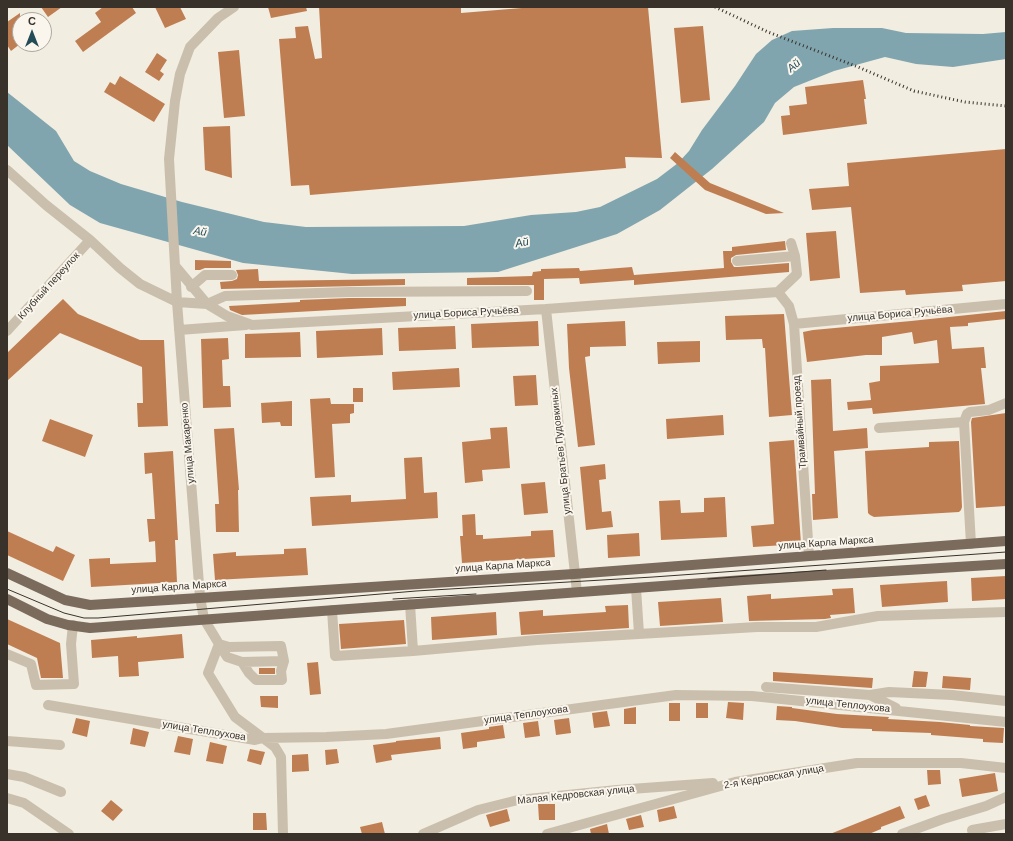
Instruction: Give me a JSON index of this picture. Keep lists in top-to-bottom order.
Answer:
{
  "streets": {
    "main road": ["улица Карла Маркса"],
    "street": [
      "Клубный переулок",
      "улица Бориса Ручьёва",
      "Трамвайный проезд",
      "улица Макаренко",
      "улица Братьев Пудовкиных",
      "улица Теплоухова",
      "2-я Кедровская улица",
      "Малая Кедровская улица"
    ]
  },
  "crossings": [
    ["улица Бориса Ручьёва", "Трамвайный проезд"],
    ["улица Бориса Ручьёва", "улица Макаренко"],
    ["улица Бориса Ручьёва", "улица Братьев Пудовкиных"],
    ["Трамвайный проезд", "улица Карла Маркса"],
    ["улица Макаренко", "улица Карла Маркса"],
    ["улица Братьев Пудовкиных", "улица Карла Маркса"],
    ["2-я Кедровская улица", "Малая Кедровская улица"]
  ],
  "water": ["Ай"],
  "north": "top"
}
